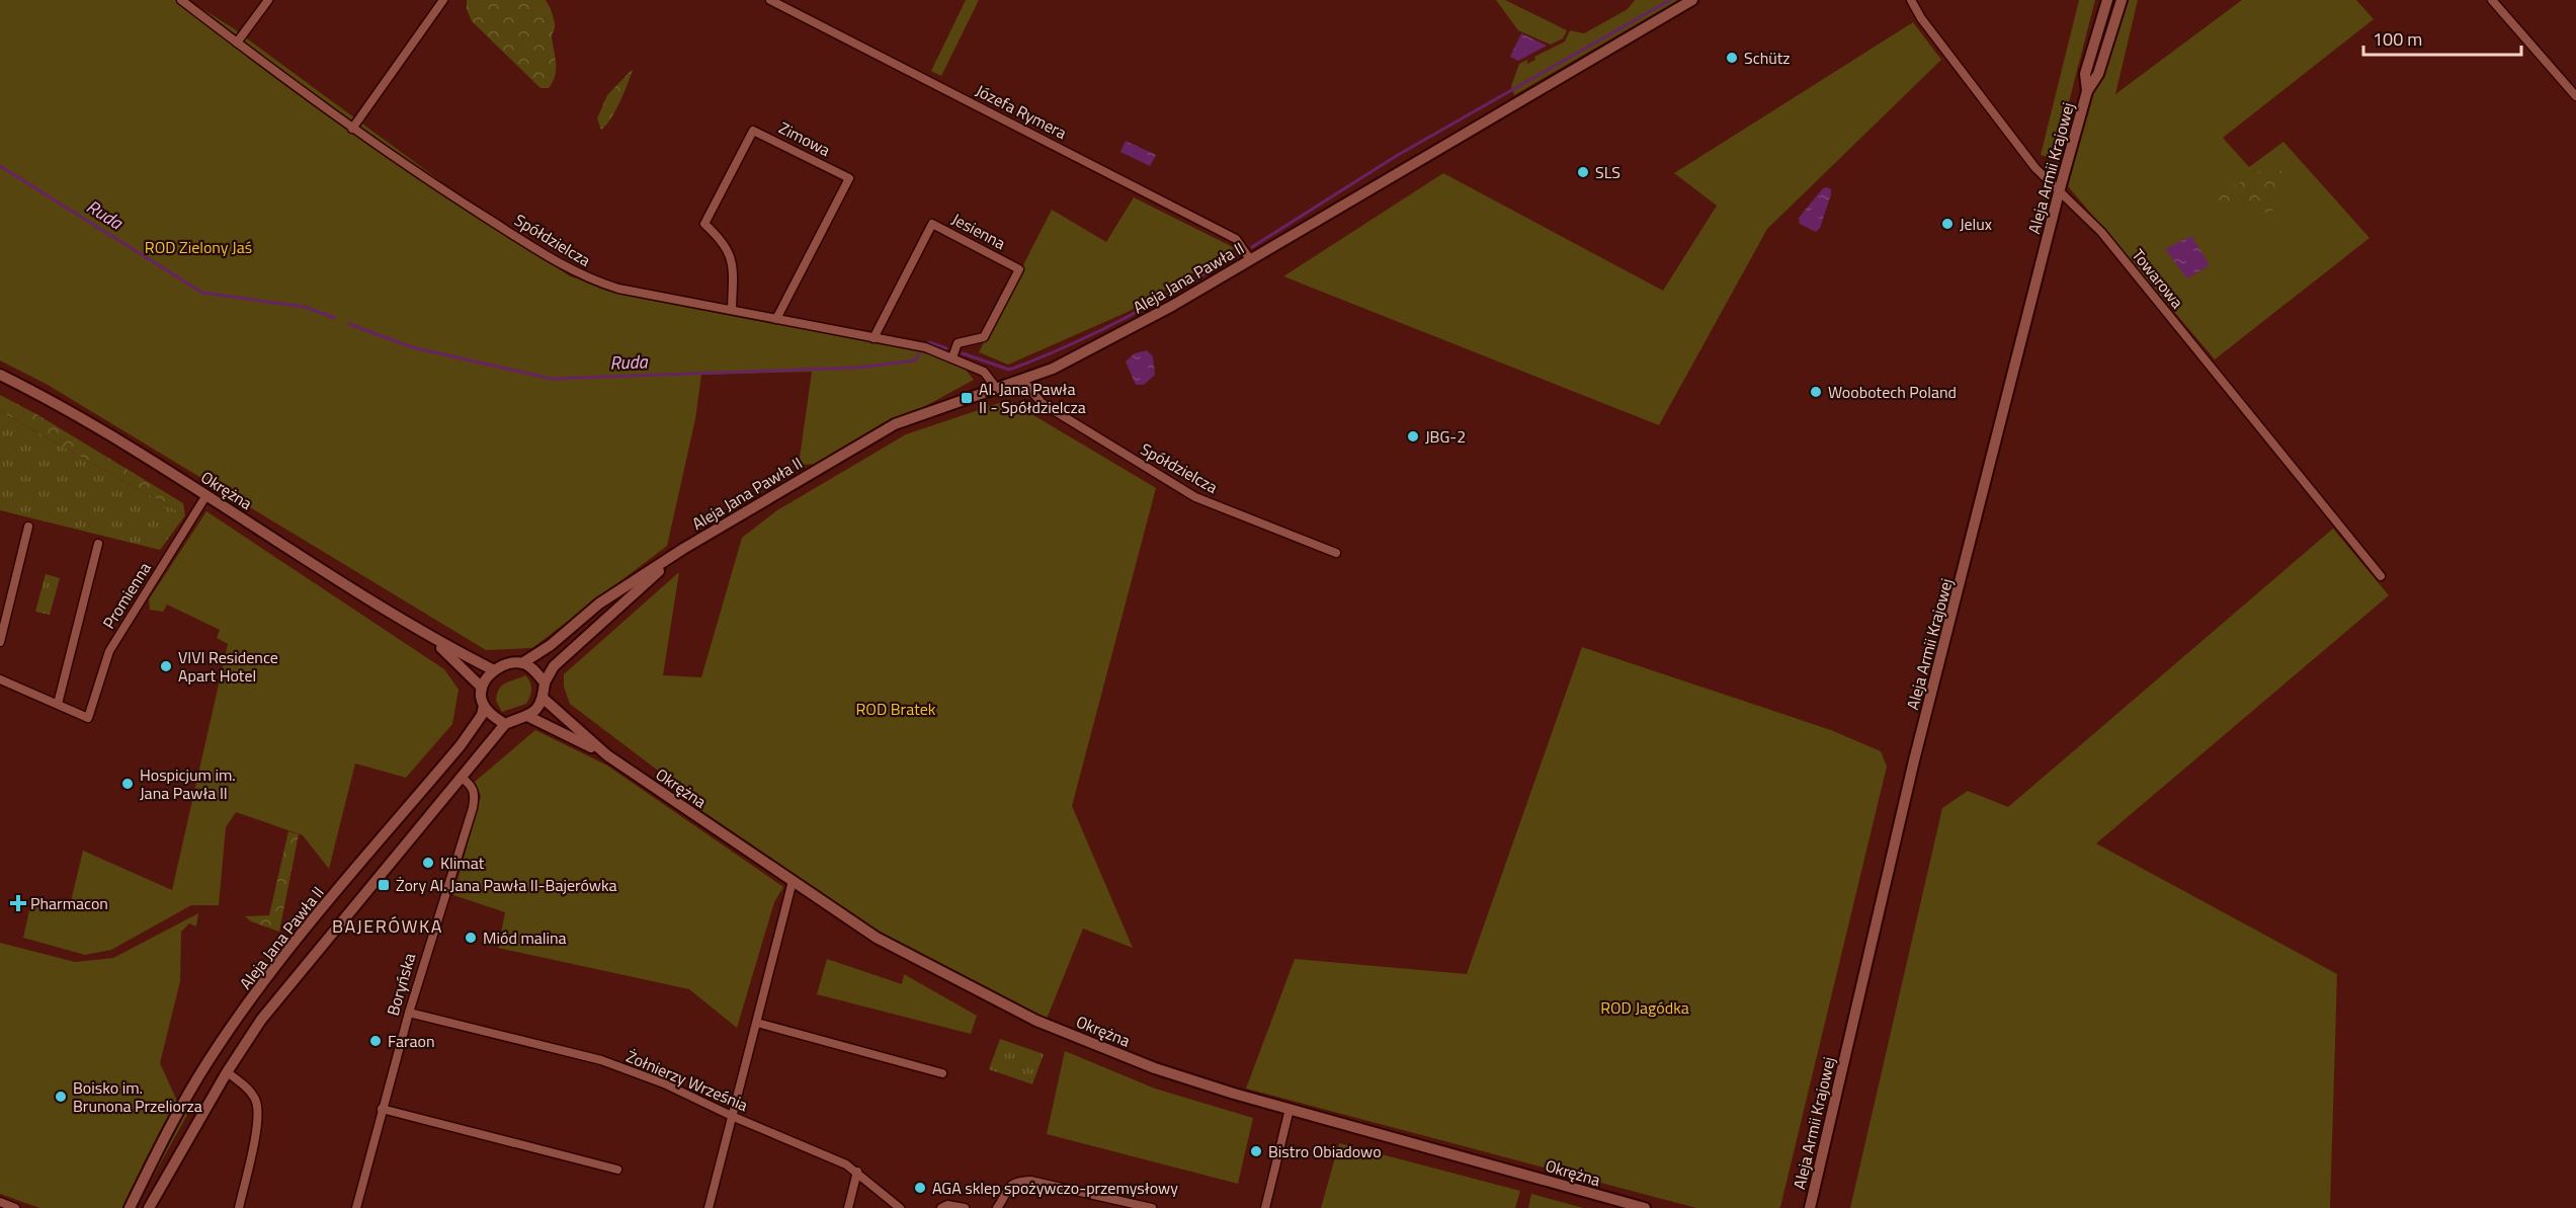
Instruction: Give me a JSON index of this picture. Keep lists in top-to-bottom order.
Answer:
{
  "streets": {
    "street": [
      "Józefa Rymera",
      "Zimowa",
      "Aleja Armii Krajowej",
      "Jesienna",
      "Spółdzielcza",
      "Aleja Jana Pawła II",
      "Towarowa",
      "Okrężna",
      "Promienna",
      "Boryńska",
      "Żołnierzy Września"
    ]
  },
  "crossings": [
    ["Józefa Rymera", "Aleja Jana Pawła II"],
    ["Zimowa", "Spółdzielcza"],
    ["Aleja Armii Krajowej", "Towarowa"],
    ["Jesienna", "Spółdzielcza"],
    ["Spółdzielcza", "Aleja Jana Pawła II"],
    ["Aleja Jana Pawła II", "Okrężna"],
    ["Okrężna", "Promienna"],
    ["Boryńska", "Żołnierzy Września"]
  ],
  "districts": ["BAJERÓWKA"],
  "water": ["Ruda"],
  "parks": ["ROD Zielony Jaś", "ROD Bratek", "ROD Jagódka"],
  "places": {
    "other": [
      "Schütz",
      "SLS",
      "Jelux",
      "Woobotech Poland",
      "JBG-2",
      "VIVI Residence Apart Hotel",
      "Hospicjum im. Jana Pawła II",
      "Klimat",
      "Miód malina",
      "Faraon",
      "Boisko im. Brunona Przeliorza",
      "Bistro Obiadowo",
      "AGA sklep spożywczo-przemysłowy"
    ],
    "transit": ["Al. Jana Pawła II - Spółdzielcza", "Żory Al. Jana Pawła II-Bajerówka"],
    "health": ["Pharmacon"]
  },
  "scale_bar": "100 m"
}
